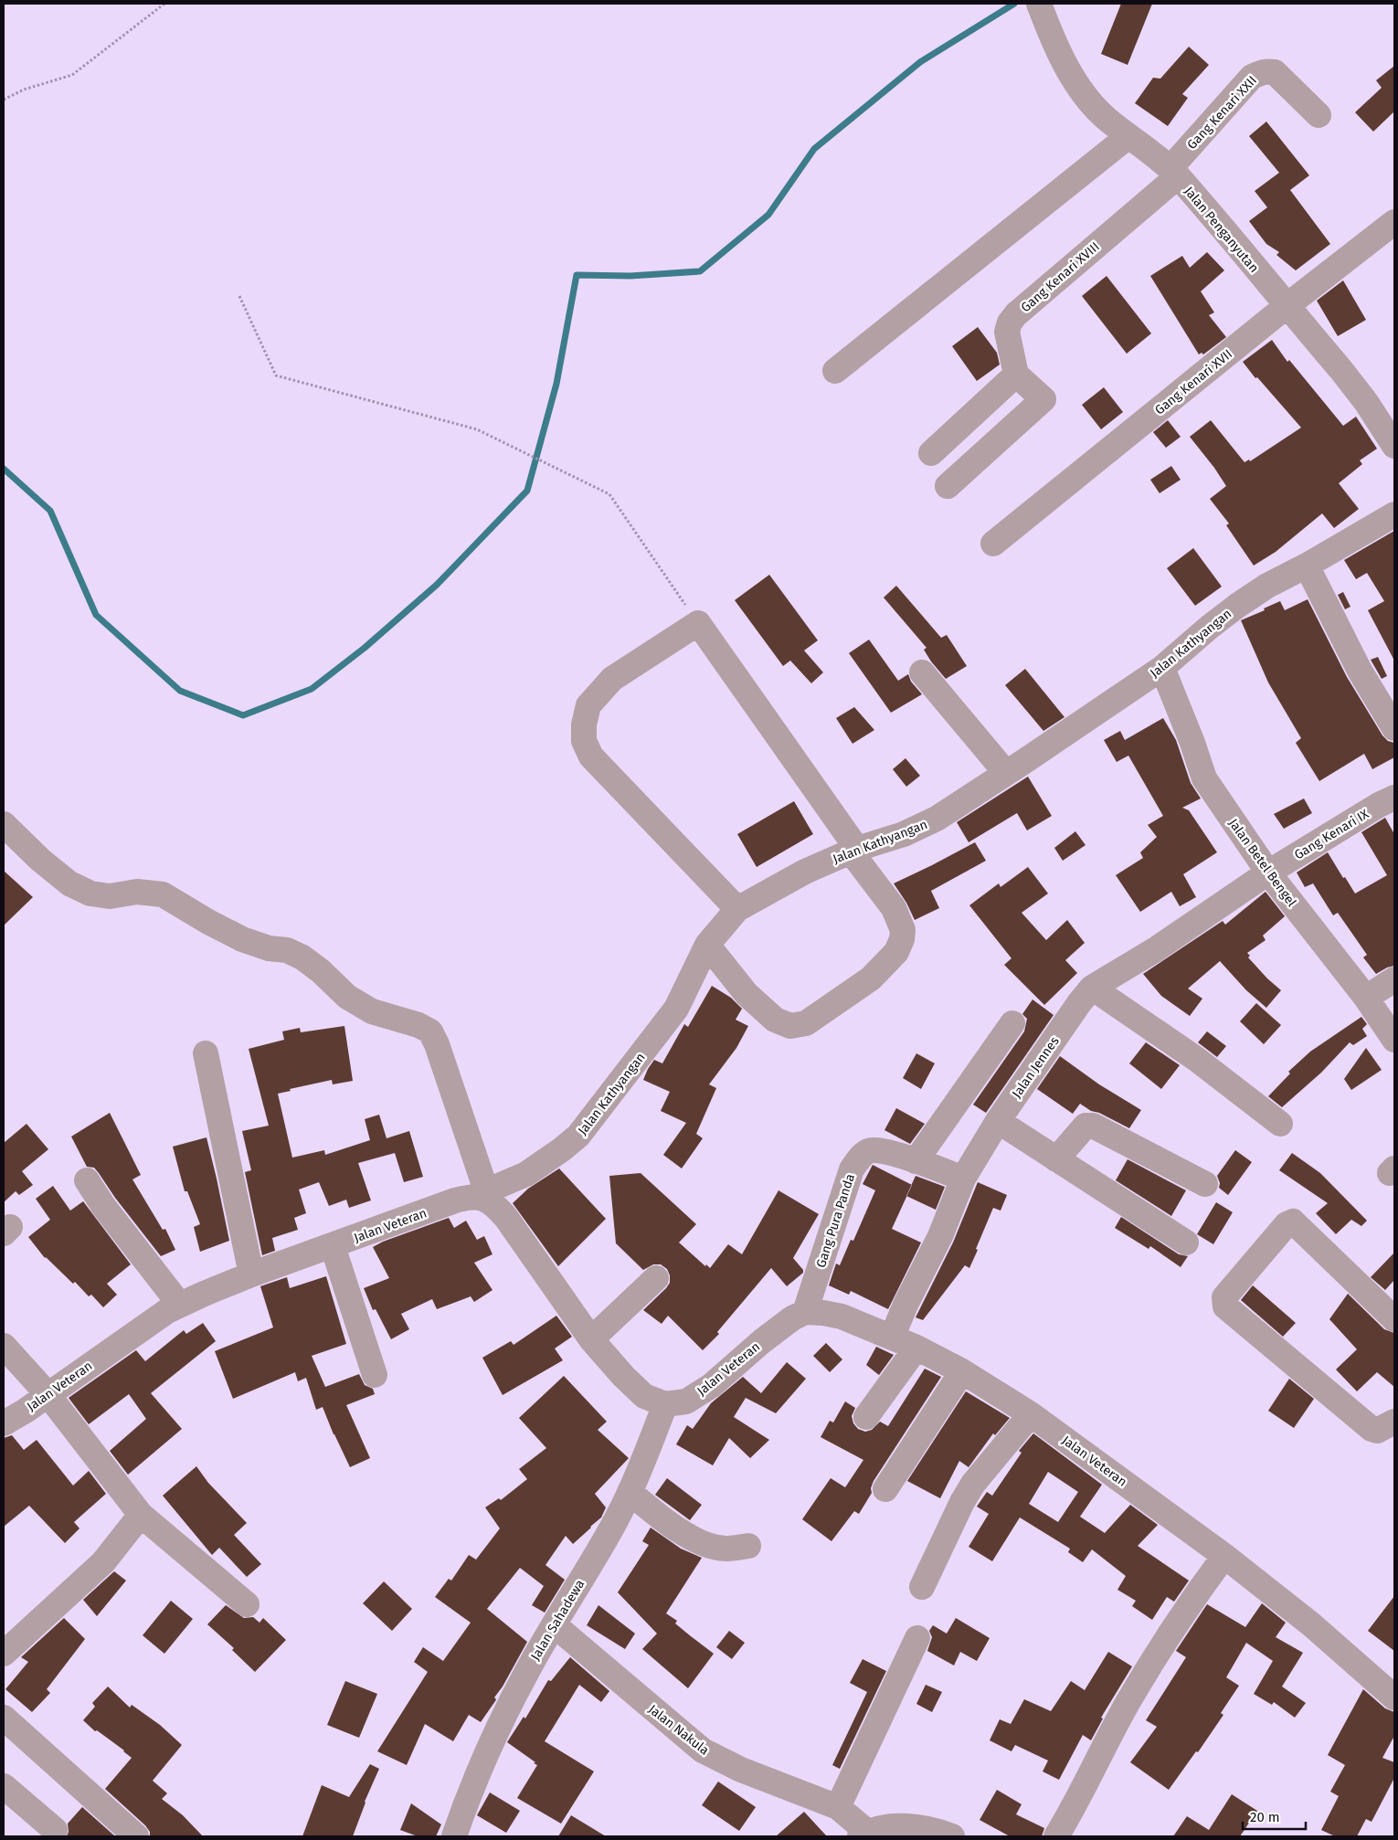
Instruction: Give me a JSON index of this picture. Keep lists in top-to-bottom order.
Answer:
{
  "streets": {
    "street": [
      "Gang Kenari XXII",
      "Jalan Penganyutan",
      "Gang Kenari XVIII",
      "Gang Kenari XVII",
      "Jalan Kathyangan",
      "Gang Kenari IX",
      "Jalan Betel Bengel",
      "Jalan Jennes",
      "Gang Pura Panda",
      "Jalan Veteran",
      "Jalan Sahadewa",
      "Jalan Nakula"
    ]
  },
  "crossings": [
    ["Gang Kenari XXII", "Jalan Penganyutan"],
    ["Gang Kenari XXII", "Gang Kenari XVIII"],
    ["Jalan Penganyutan", "Gang Kenari XVIII"],
    ["Jalan Penganyutan", "Gang Kenari XVII"],
    ["Jalan Kathyangan", "Jalan Betel Bengel"],
    ["Jalan Kathyangan", "Jalan Veteran"],
    ["Gang Kenari IX", "Jalan Betel Bengel"],
    ["Gang Kenari IX", "Jalan Jennes"],
    ["Jalan Betel Bengel", "Jalan Jennes"],
    ["Jalan Jennes", "Gang Pura Panda"],
    ["Jalan Jennes", "Jalan Veteran"],
    ["Gang Pura Panda", "Jalan Veteran"],
    ["Jalan Veteran", "Jalan Sahadewa"],
    ["Jalan Sahadewa", "Jalan Nakula"]
  ],
  "scale_bar": "20 m"
}
